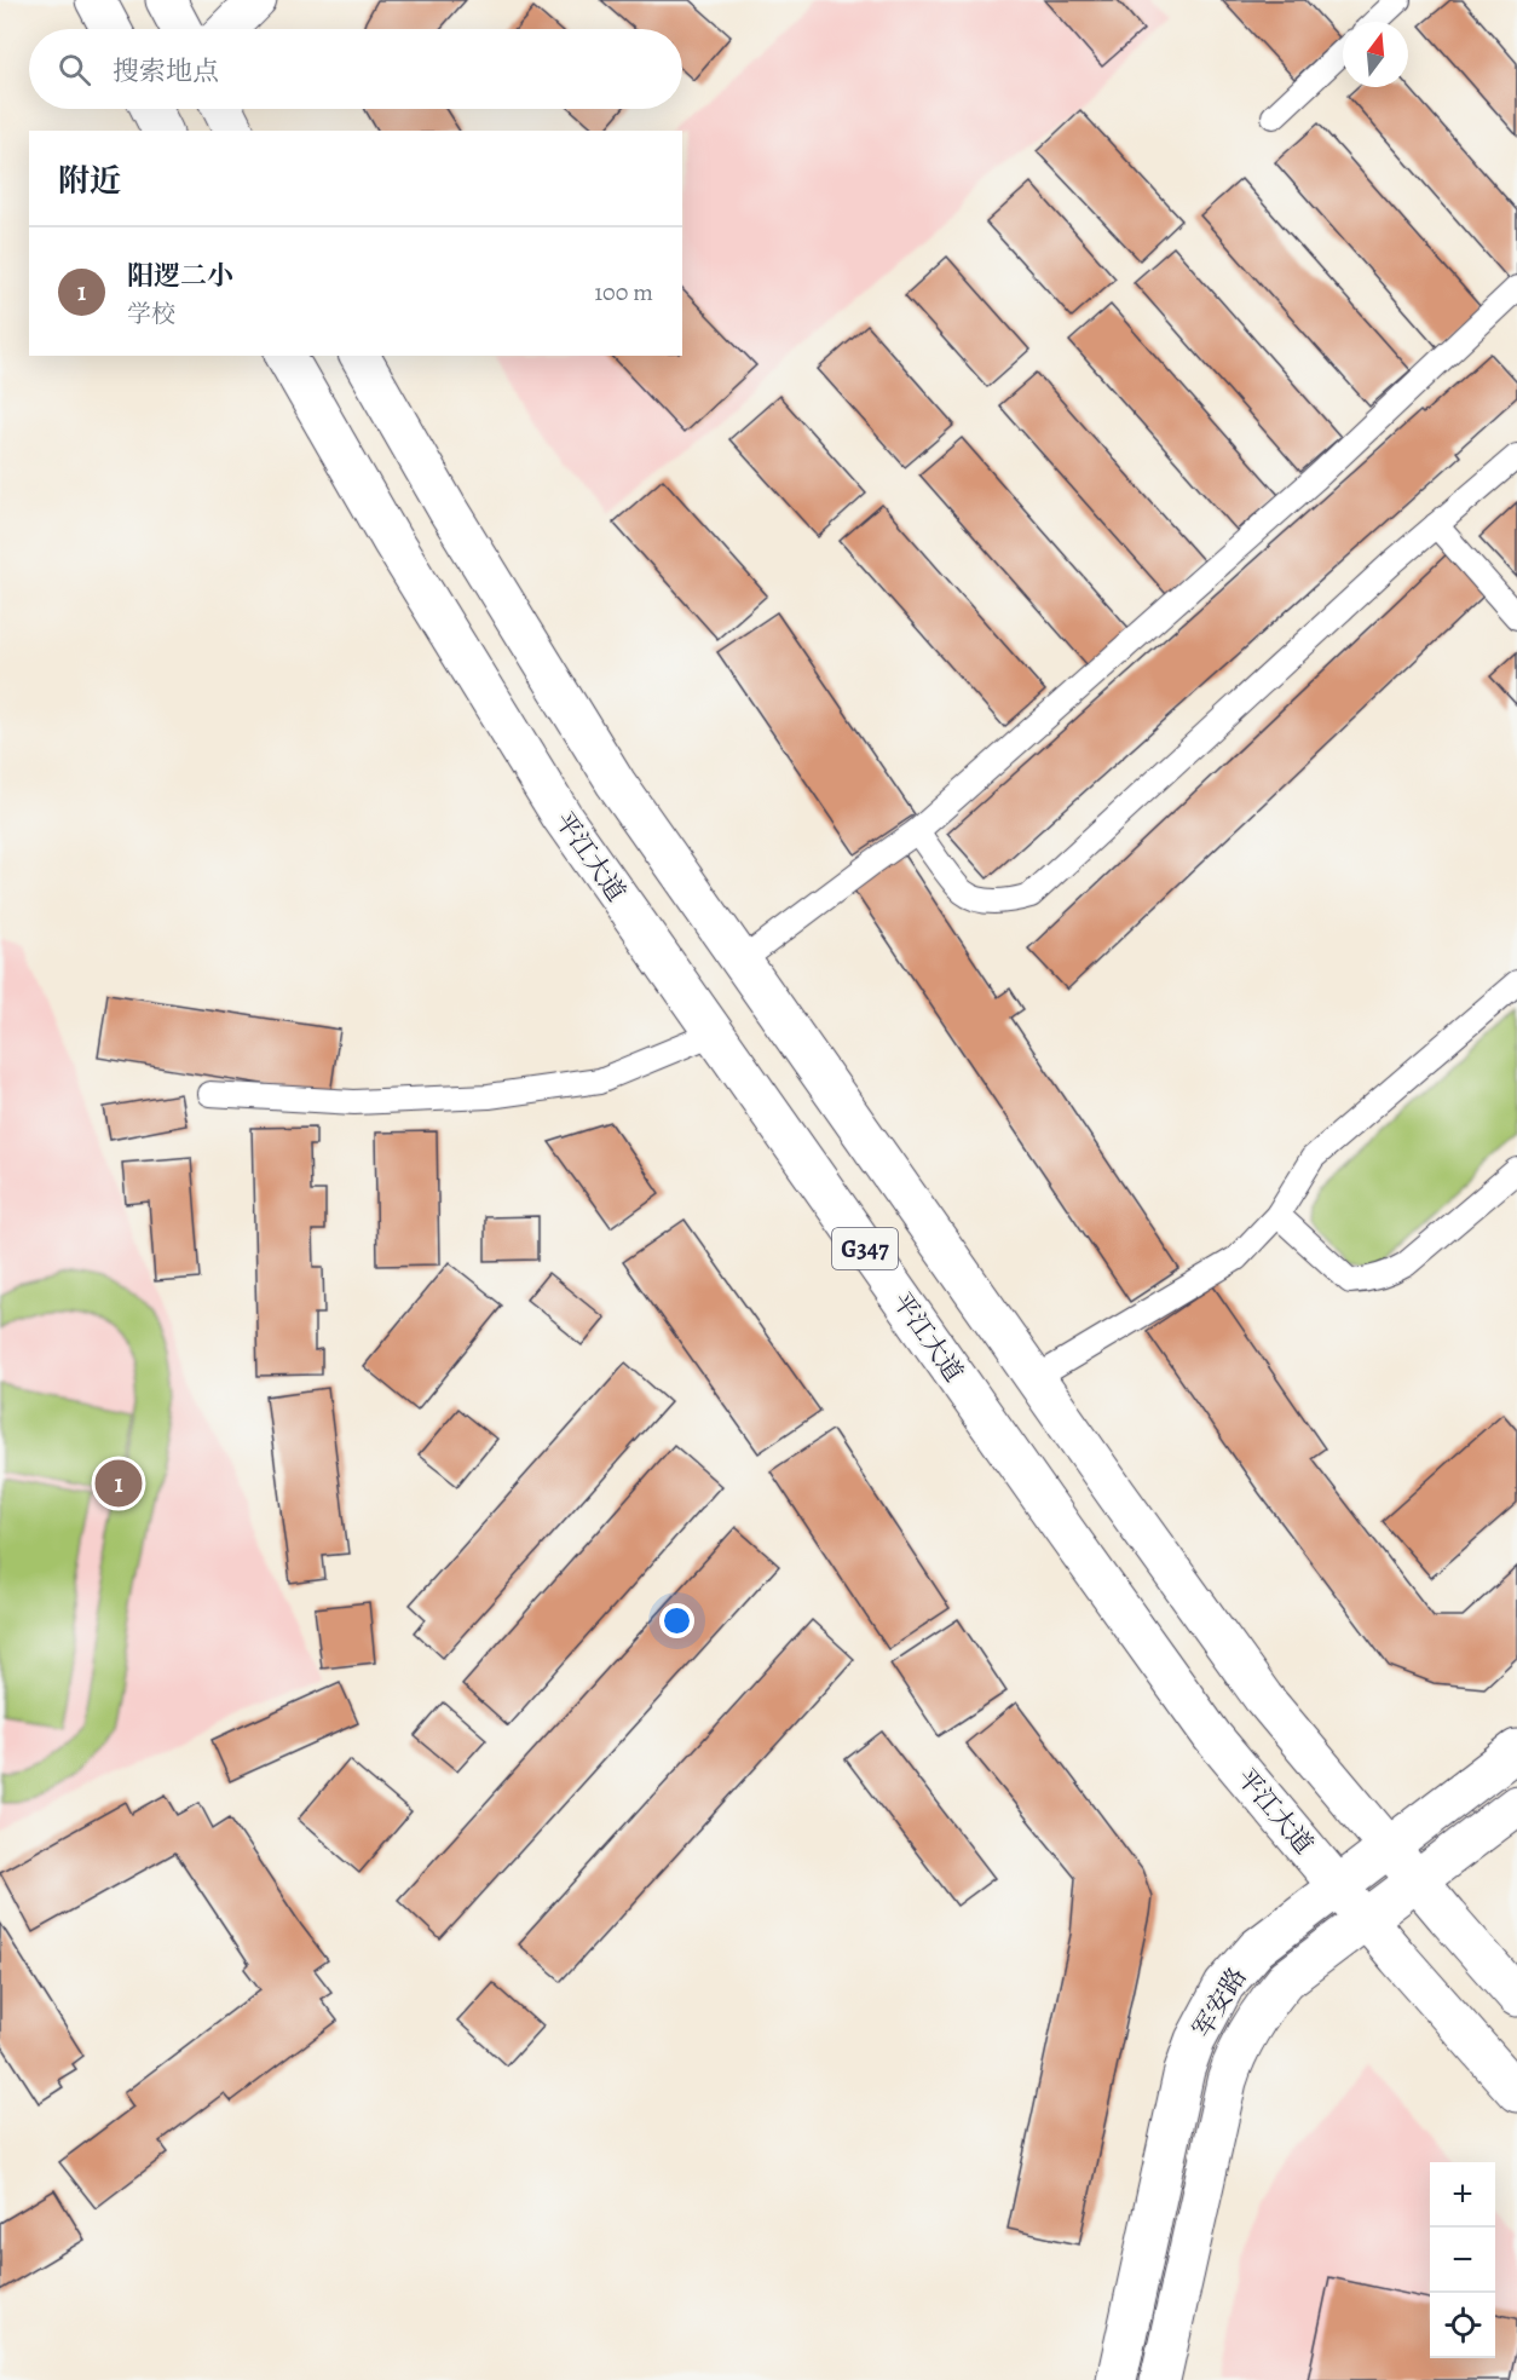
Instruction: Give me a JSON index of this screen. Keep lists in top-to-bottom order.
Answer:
{
  "streets": {
    "main road": ["平江大道", "G347", "军安路"]
  },
  "crossings": [
    ["平江大道", "军安路"],
    ["G347", "军安路"]
  ],
  "north": "top",
  "page": {
    "search": "搜索地点",
    "heading": "附近",
    "list": [
      {
        "mark": "1",
        "name": "阳逻二小",
        "note": "学校",
        "value": "100 m"
      }
    ],
    "pins": "1",
    "map_buttons": ["+", "−"]
  }
}
